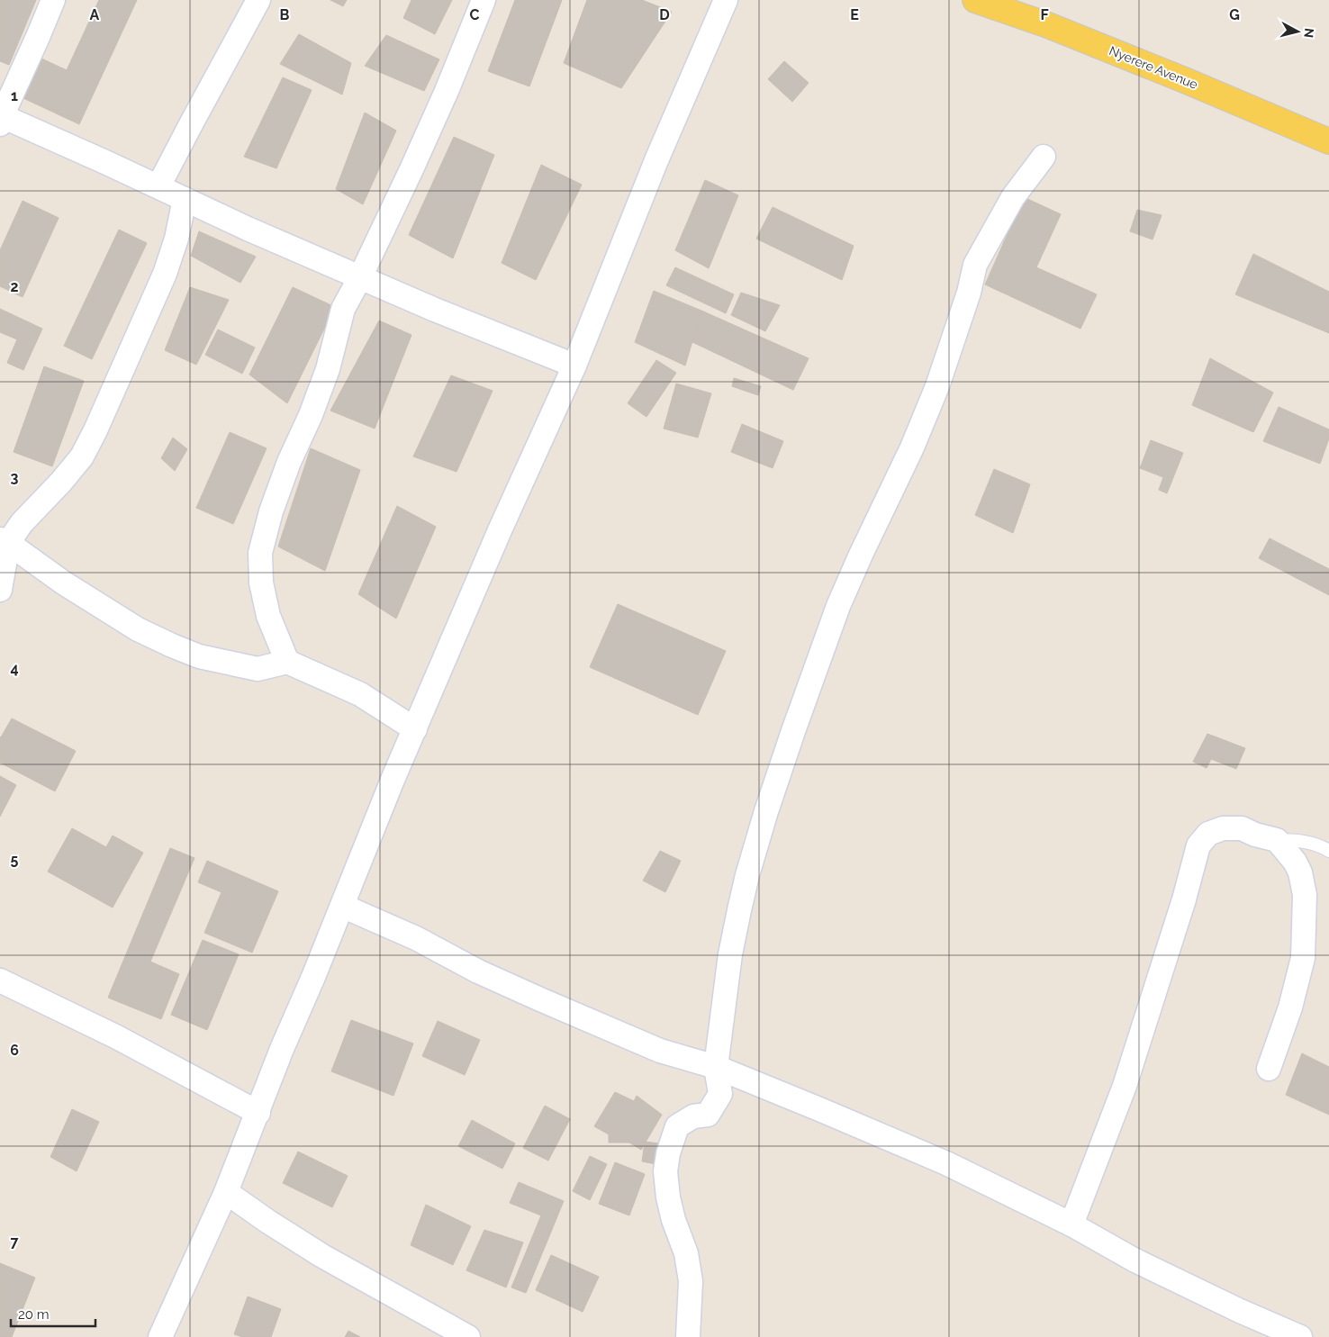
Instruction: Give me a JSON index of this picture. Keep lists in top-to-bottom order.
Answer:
{
  "streets": {
    "main road": ["Nyerere Avenue"]
  },
  "scale_bar": "20 m",
  "north": "right",
  "grid": {
    "columns": [
      "A",
      "B",
      "C",
      "D",
      "E",
      "F",
      "G"
    ],
    "rows": [
      "1",
      "2",
      "3",
      "4",
      "5",
      "6",
      "7"
    ]
  }
}
